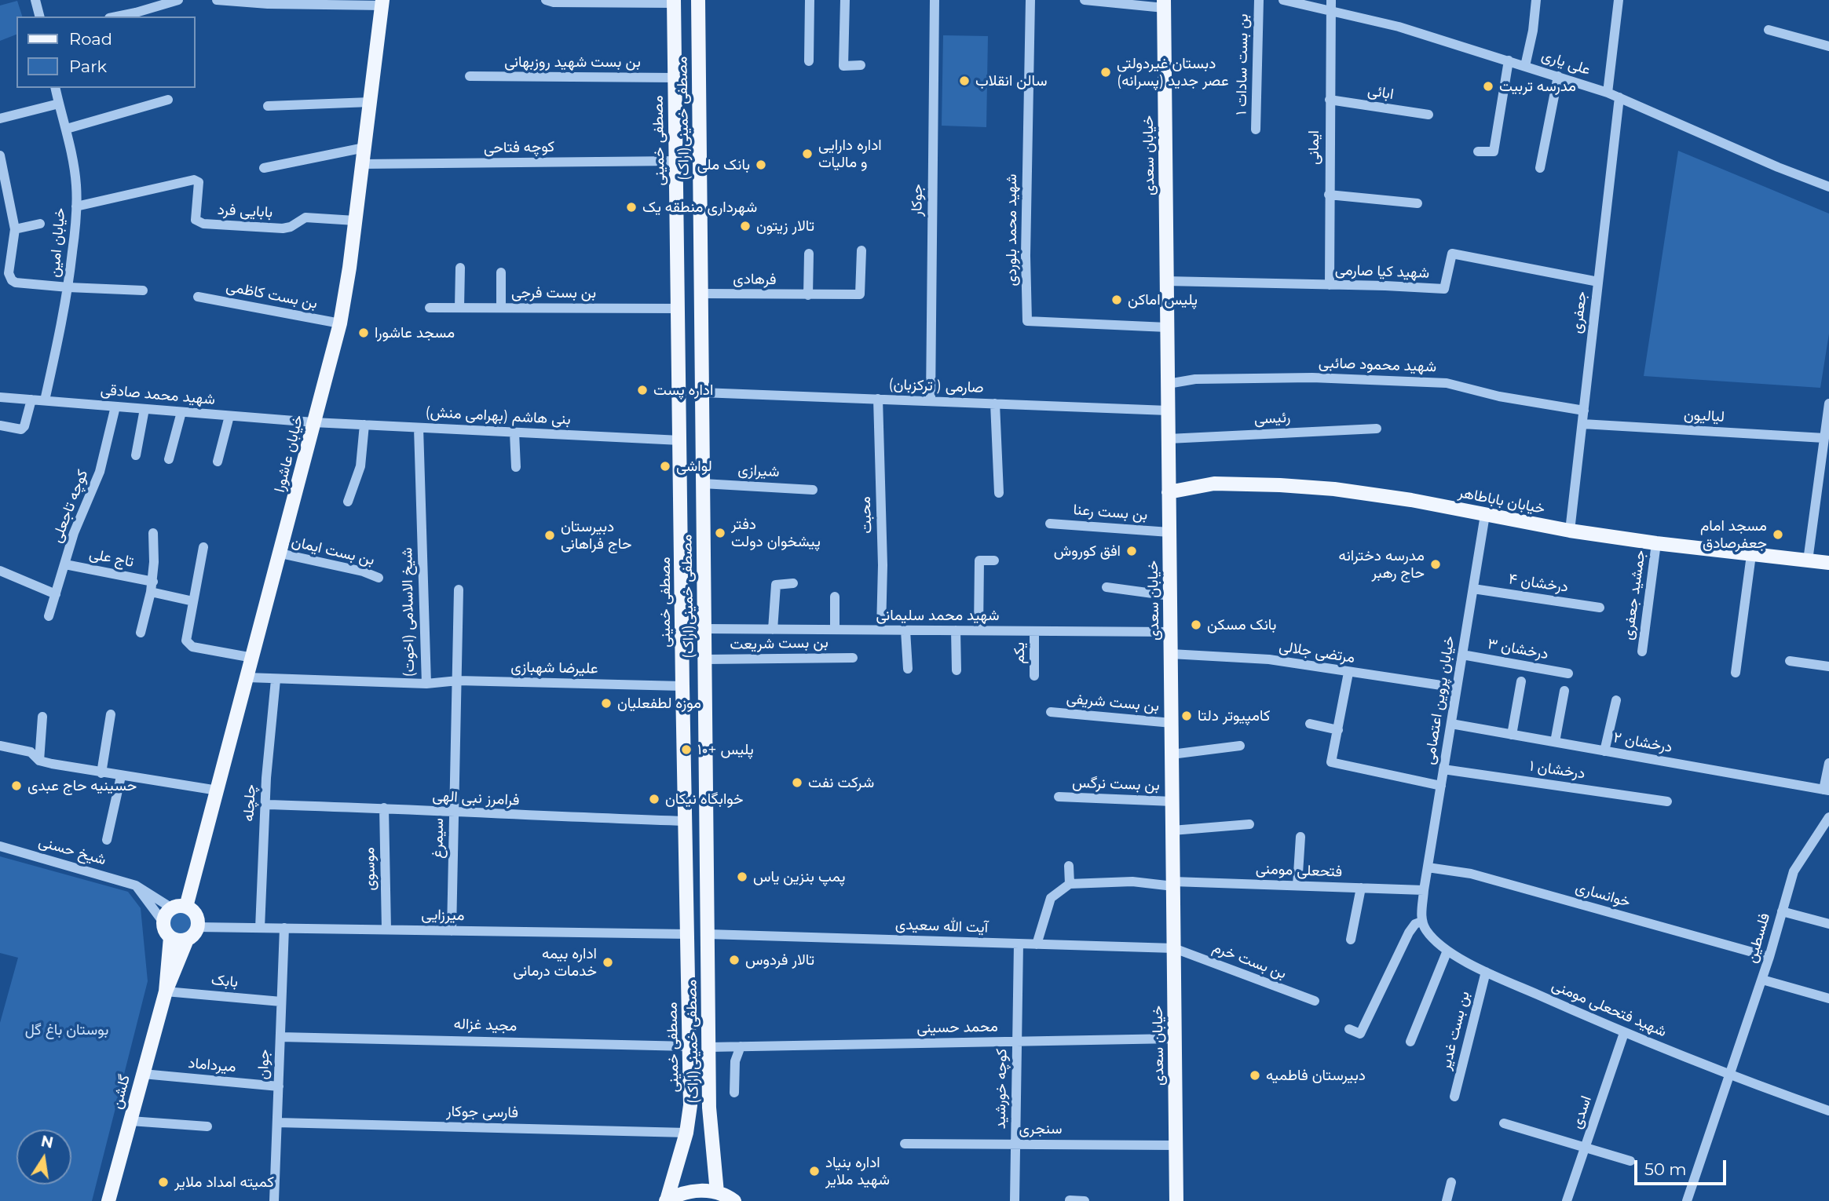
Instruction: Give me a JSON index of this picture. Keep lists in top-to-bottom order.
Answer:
{
  "streets": {
    "main road": [
      "مصطفی خمینی(اراک)",
      "مصطفی خمینی",
      "خیابان سعدی",
      "خیابان عاشورا",
      "خیابان باباطاهر",
      "گلشن"
    ],
    "street": [
      "بن بست شهید روزبهانی",
      "علی یاری",
      "بن بست سادات ۱",
      "ابائی",
      "کوچه فتاحی",
      "ایمانی",
      "جوکار",
      "بابایی فرد",
      "شهید محمد بلوردی",
      "خیابان امین",
      "شهید کیا صارمی",
      "فرهادی",
      "بن بست فرجی",
      "بن بست کاظمی",
      "جعفری",
      "شهید محمود صائبی",
      "صارمی ( ترکزبان)",
      "شهید محمد صادقی",
      "بنی هاشم (بهرامی منش)",
      "لیالیون",
      "رئیسی",
      "شیرازی",
      "کوچه تاجعلی",
      "بن بست رعنا",
      "محبت",
      "بن بست ایمان",
      "تاج علی",
      "درخشان ۴",
      "جمشید جعفری",
      "شیخ الاسلامی (اخوت)",
      "شهید محمد سلیمانی",
      "بن بست شریعت",
      "درخشان ۳",
      "مرتضی جلالی",
      "یکم",
      "علیرضا شهبازی",
      "خیابان پروین اعتصامی",
      "بن بست شریفی",
      "درخشان ۲",
      "درخشان ۱",
      "بن بست نرگس",
      "فرامرز نبی الهی",
      "چلچله",
      "سیمرغ",
      "شیخ حسنی",
      "موسوی",
      "فتحعلی مومنی",
      "خوانساری",
      "میرزایی",
      "آیت الله سعیدی",
      "فلسطین",
      "بن بست خرم",
      "بابک",
      "شهید فتحعلی مومنی",
      "مجید غزاله",
      "محمد حسینی",
      "بن بست غدیر",
      "جوان",
      "میرداماد",
      "کوچه خورشید",
      "فارسی جوکار",
      "اسدی",
      "سنجری"
    ]
  },
  "crossings": [
    ["بن بست شهید روزبهانی", "مصطفی خمینی"],
    ["علی یاری", "ایمانی"],
    ["علی یاری", "جعفری"],
    ["ابائی", "ایمانی"],
    ["مصطفی خمینی(اراک)", "فرهادی"],
    ["مصطفی خمینی(اراک)", "صارمی ( ترکزبان)"],
    ["مصطفی خمینی(اراک)", "شیرازی"],
    ["مصطفی خمینی(اراک)", "شهید محمد سلیمانی"],
    ["مصطفی خمینی(اراک)", "بن بست شریعت"],
    ["مصطفی خمینی(اراک)", "آیت الله سعیدی"],
    ["مصطفی خمینی(اراک)", "محمد حسینی"],
    ["مصطفی خمینی", "کوچه فتاحی"],
    ["مصطفی خمینی", "بن بست فرجی"],
    ["مصطفی خمینی", "بنی هاشم (بهرامی منش)"],
    ["مصطفی خمینی", "علیرضا شهبازی"],
    ["مصطفی خمینی", "فرامرز نبی الهی"],
    ["مصطفی خمینی", "میرزایی"],
    ["مصطفی خمینی", "مجید غزاله"],
    ["مصطفی خمینی", "فارسی جوکار"],
    ["کوچه فتاحی", "خیابان عاشورا"],
    ["ایمانی", "شهید کیا صارمی"],
    ["خیابان سعدی", "شهید محمد بلوردی"],
    ["خیابان سعدی", "شهید کیا صارمی"],
    ["خیابان سعدی", "شهید محمود صائبی"],
    ["خیابان سعدی", "صارمی ( ترکزبان)"],
    ["خیابان سعدی", "رئیسی"],
    ["خیابان سعدی", "خیابان باباطاهر"],
    ["خیابان سعدی", "بن بست رعنا"],
    ["خیابان سعدی", "شهید محمد سلیمانی"],
    ["خیابان سعدی", "مرتضی جلالی"],
    ["خیابان سعدی", "بن بست شریفی"],
    ["خیابان سعدی", "بن بست نرگس"],
    ["خیابان سعدی", "فتحعلی مومنی"],
    ["خیابان سعدی", "آیت الله سعیدی"],
    ["خیابان سعدی", "بن بست خرم"],
    ["خیابان سعدی", "محمد حسینی"],
    ["خیابان سعدی", "سنجری"],
    ["جوکار", "صارمی ( ترکزبان)"],
    ["بابایی فرد", "خیابان امین"],
    ["بابایی فرد", "خیابان عاشورا"],
    ["خیابان امین", "شهید محمد صادقی"],
    ["شهید کیا صارمی", "جعفری"],
    ["بن بست کاظمی", "خیابان عاشورا"],
    ["جعفری", "شهید محمود صائبی"],
    ["جعفری", "لیالیون"],
    ["جعفری", "خیابان باباطاهر"],
    ["صارمی ( ترکزبان)", "محبت"],
    ["شهید محمد صادقی", "بنی هاشم (بهرامی منش)"],
    ["شهید محمد صادقی", "خیابان عاشورا"],
    ["شهید محمد صادقی", "کوچه تاجعلی"],
    ["بنی هاشم (بهرامی منش)", "خیابان عاشورا"],
    ["بنی هاشم (بهرامی منش)", "شیخ الاسلامی (اخوت)"],
    ["خیابان عاشورا", "بن بست ایمان"],
    ["خیابان عاشورا", "شیخ الاسلامی (اخوت)"],
    ["خیابان عاشورا", "شیخ حسنی"],
    ["خیابان عاشورا", "میرزایی"],
    ["خیابان باباطاهر", "جمشید جعفری"],
    ["خیابان باباطاهر", "خیابان پروین اعتصامی"],
    ["کوچه تاجعلی", "تاج علی"],
    ["محبت", "شهید محمد سلیمانی"],
    ["درخشان ۴", "خیابان پروین اعتصامی"],
    ["شیخ الاسلامی (اخوت)", "علیرضا شهبازی"],
    ["شیخ الاسلامی (اخوت)", "چلچله"],
    ["شهید محمد سلیمانی", "یکم"],
    ["درخشان ۳", "خیابان پروین اعتصامی"],
    ["مرتضی جلالی", "خیابان پروین اعتصامی"],
    ["علیرضا شهبازی", "سیمرغ"],
    ["خیابان پروین اعتصامی", "درخشان ۲"],
    ["خیابان پروین اعتصامی", "درخشان ۱"],
    ["خیابان پروین اعتصامی", "فتحعلی مومنی"],
    ["خیابان پروین اعتصامی", "خوانساری"],
    ["فرامرز نبی الهی", "چلچله"],
    ["فرامرز نبی الهی", "سیمرغ"],
    ["فرامرز نبی الهی", "موسوی"],
    ["چلچله", "میرزایی"],
    ["سیمرغ", "میرزایی"],
    ["شیخ حسنی", "میرزایی"],
    ["موسوی", "میرزایی"],
    ["خوانساری", "فلسطین"],
    ["میرزایی", "جوان"],
    ["آیت الله سعیدی", "بن بست خرم"],
    ["آیت الله سعیدی", "کوچه خورشید"],
    ["فلسطین", "شهید فتحعلی مومنی"],
    ["بابک", "جوان"],
    ["بابک", "گلشن"],
    ["شهید فتحعلی مومنی", "بن بست غدیر"],
    ["شهید فتحعلی مومنی", "اسدی"],
    ["مجید غزاله", "جوان"],
    ["محمد حسینی", "کوچه خورشید"],
    ["جوان", "میرداماد"],
    ["جوان", "فارسی جوکار"],
    ["میرداماد", "گلشن"],
    ["کوچه خورشید", "سنجری"]
  ],
  "parks": ["بوستان باغ گل"],
  "places": [
    "دبستان غیردولتی عصر جدید (پسرانه)",
    "سالن انقلاب",
    "مدرسه تربیت",
    "اداره دارایی و مالیات",
    "بانک ملی",
    "شهرداری منطقه یک",
    "تالار زیتون",
    "پلیس اماکن",
    "مسجد عاشورا",
    "اداره پست",
    "لواشی",
    "دفتر پیشخوان دولت",
    "مسجد امام جعفرصادق",
    "دبیرستان حاج فراهانی",
    "افق کوروش",
    "مدرسه دخترانه حاج رهبر",
    "بانک مسکن",
    "موزه لطفعلیان",
    "کامپیوتر دلتا",
    "پلیس +۱۰",
    "شرکت نفت",
    "حسینیه حاج عبدی",
    "خوابگاه نیکان",
    "پمپ بنزین یاس",
    "تالار فردوس",
    "اداره بیمه خدمات درمانی",
    "دبیرستان فاطمیه",
    "اداره بنیاد شهید ملایر",
    "کمیته امداد ملایر"
  ],
  "legend": ["Road", "Park"],
  "scale_bar": "50 m",
  "north": "top"
}
